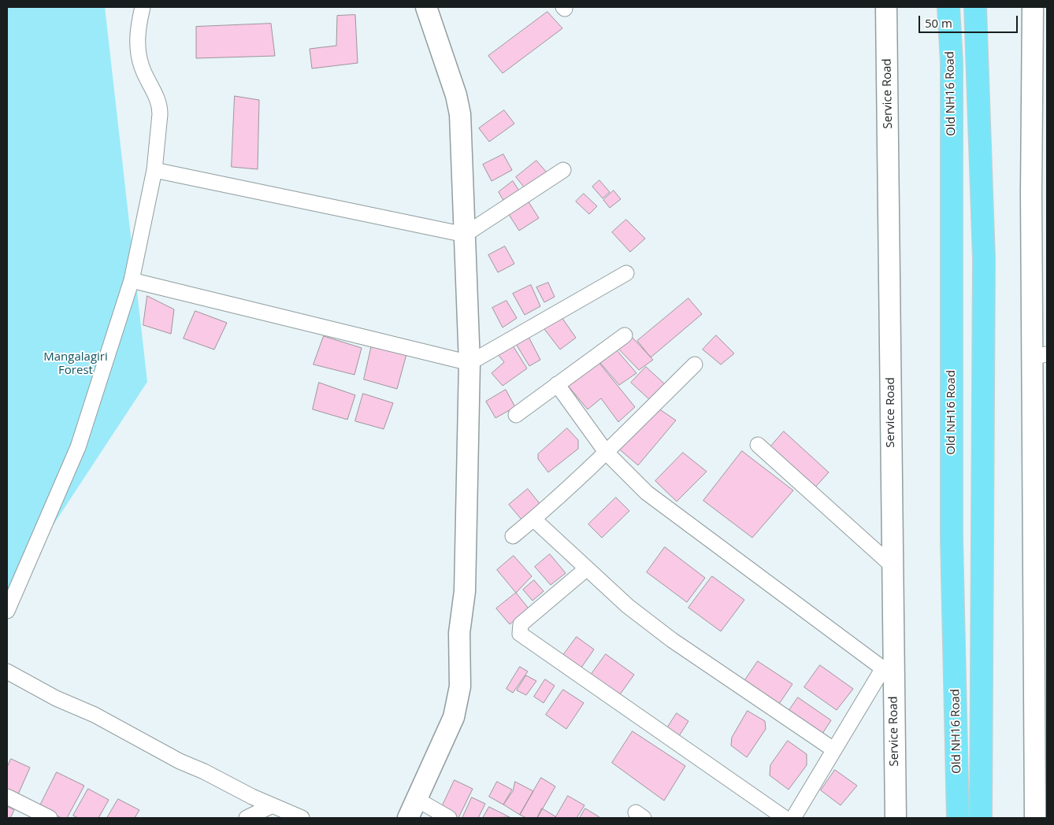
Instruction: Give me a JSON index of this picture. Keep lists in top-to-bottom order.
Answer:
{
  "streets": {
    "main road": ["Old NH16 Road"],
    "street": ["Service Road"]
  },
  "parks": ["Mangalagiri Forest"],
  "scale_bar": "50 m"
}
